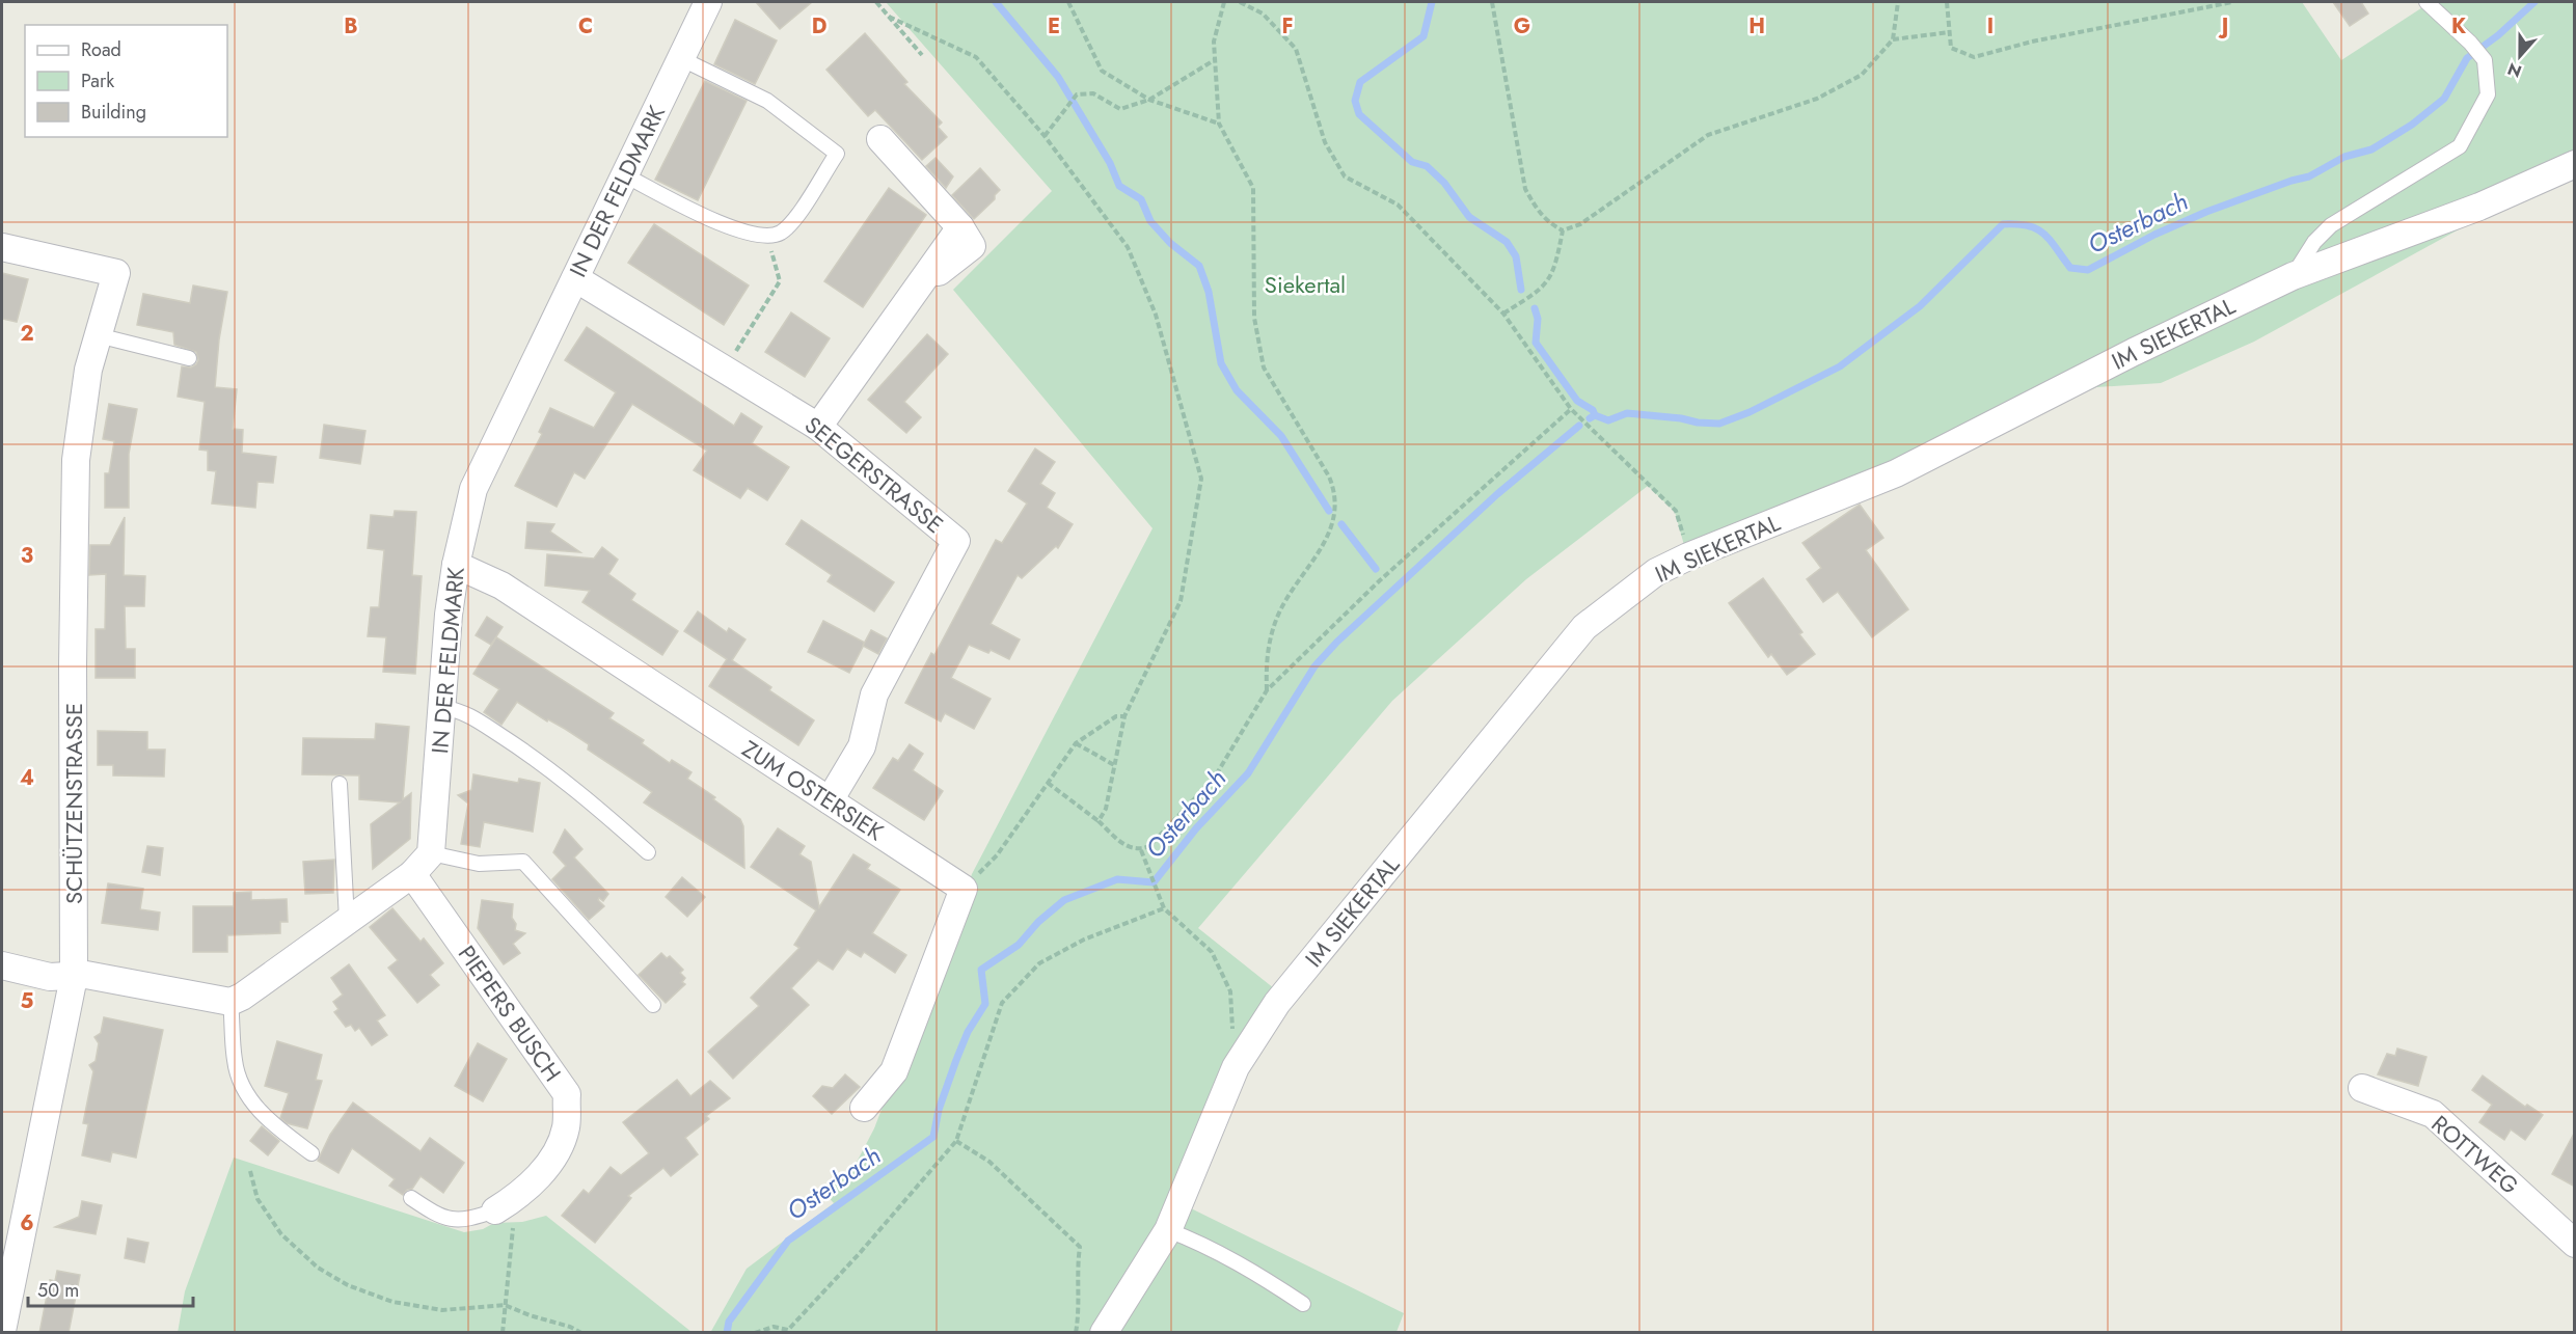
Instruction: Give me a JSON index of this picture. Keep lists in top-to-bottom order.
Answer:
{
  "streets": {
    "street": [
      "IN DER FELDMARK",
      "IM SIEKERTAL",
      "SEEGERSTRASSE",
      "ZUM OSTERSIEK",
      "SCHÜTZENSTRASSE",
      "PIEPERS BUSCH",
      "ROTTWEG"
    ]
  },
  "crossings": [
    ["IN DER FELDMARK", "SEEGERSTRASSE"],
    ["IN DER FELDMARK", "ZUM OSTERSIEK"],
    ["SEEGERSTRASSE", "ZUM OSTERSIEK"]
  ],
  "water": ["Osterbach"],
  "parks": ["Siekertal"],
  "legend": ["Road", "Park", "Building"],
  "scale_bar": "50 m",
  "north": "bottom",
  "grid": {
    "columns": [
      "B",
      "C",
      "D",
      "E",
      "F",
      "G",
      "H",
      "I",
      "J",
      "K"
    ],
    "rows": [
      "2",
      "3",
      "4",
      "5",
      "6"
    ]
  }
}
